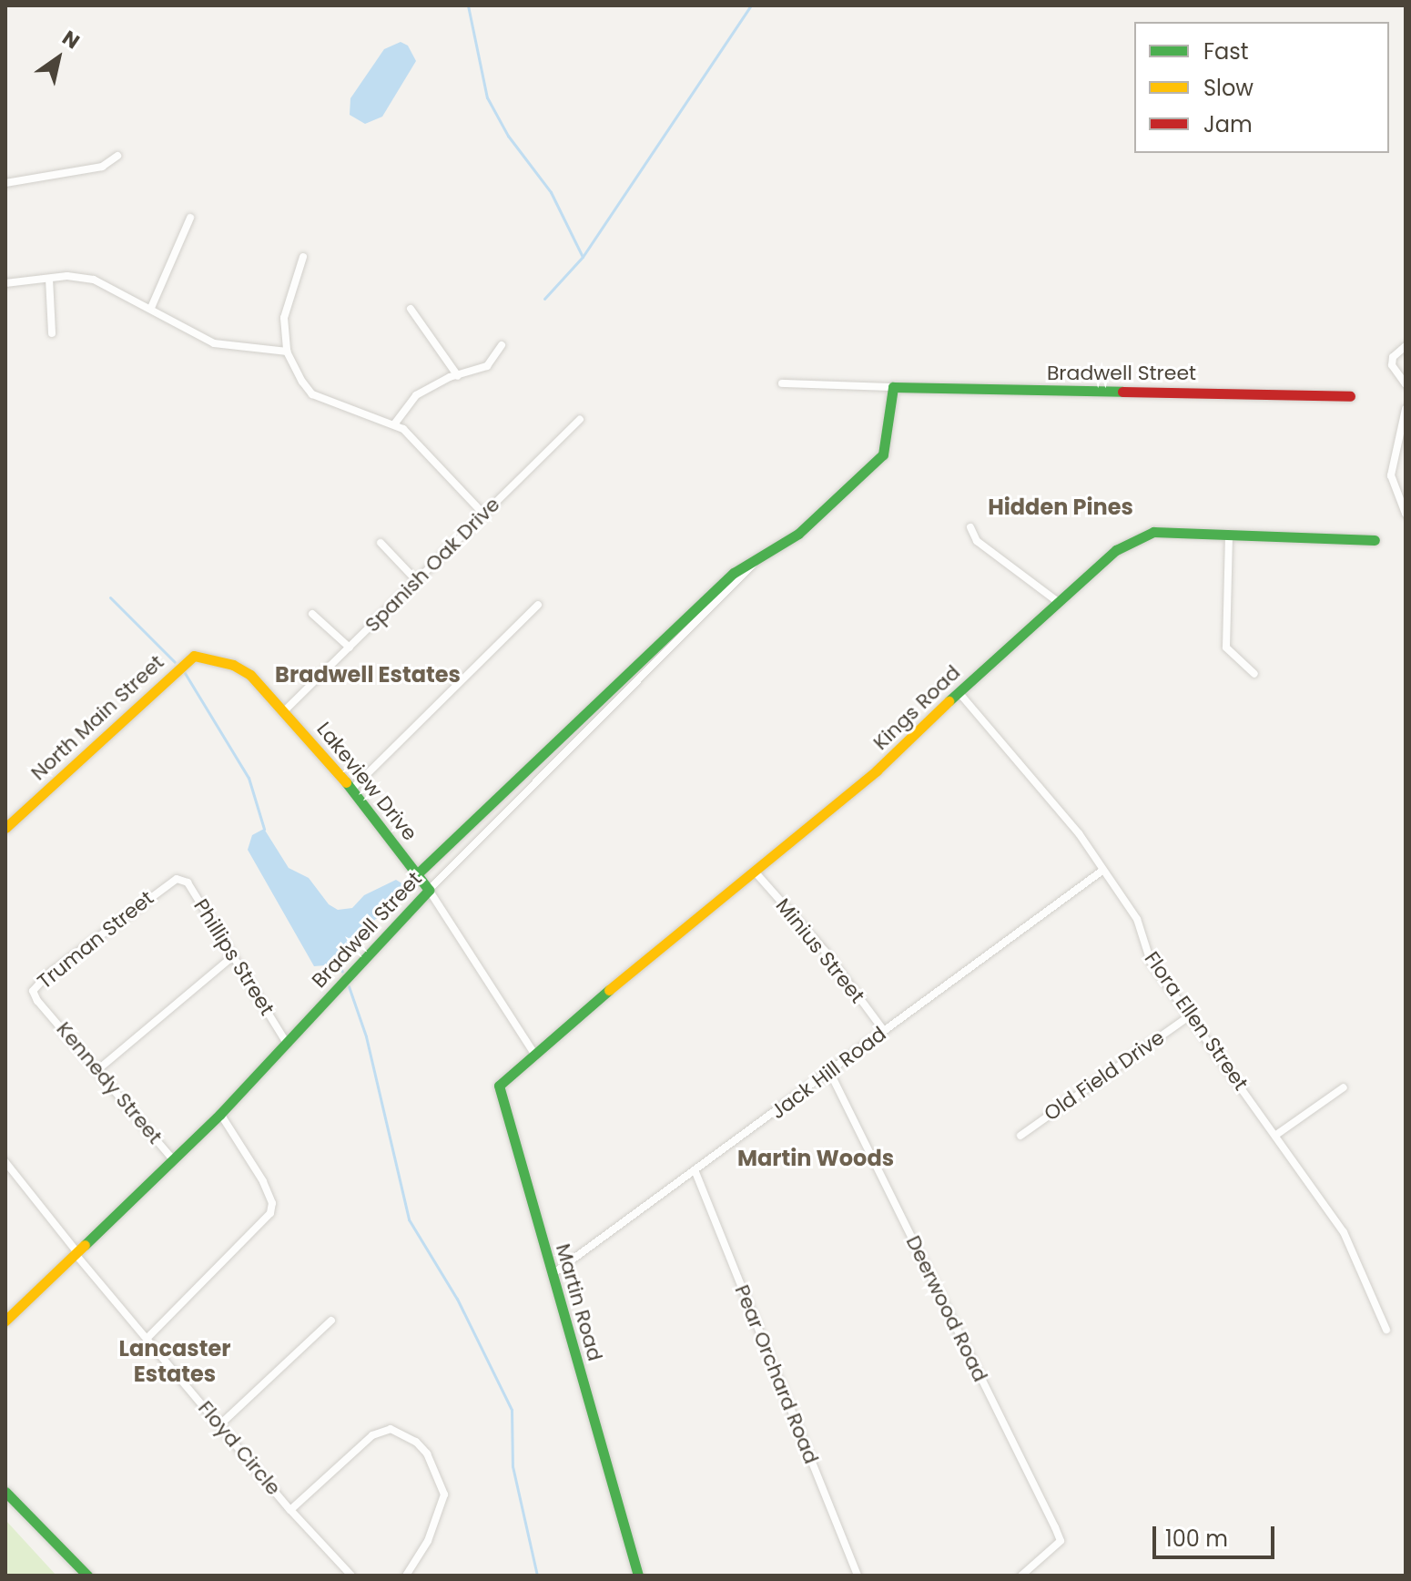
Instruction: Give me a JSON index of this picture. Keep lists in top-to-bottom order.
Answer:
{
  "streets": {
    "street": [
      "Bradwell Street",
      "Spanish Oak Drive",
      "Kings Road",
      "North Main Street",
      "Lakeview Drive",
      "Truman Street",
      "Minius Street",
      "Phillips Street",
      "Flora Ellen Street",
      "Jack Hill Road",
      "Old Field Drive",
      "Kennedy Street",
      "Martin Road",
      "Deerwood Road",
      "Pear Orchard Road",
      "Floyd Circle"
    ]
  },
  "crossings": [
    ["Bradwell Street", "Lakeview Drive"],
    ["Bradwell Street", "Phillips Street"],
    ["Bradwell Street", "Kennedy Street"],
    ["Bradwell Street", "Floyd Circle"],
    ["Spanish Oak Drive", "Lakeview Drive"],
    ["Kings Road", "Lakeview Drive"],
    ["Kings Road", "Minius Street"],
    ["Kings Road", "Flora Ellen Street"],
    ["Kings Road", "Martin Road"],
    ["North Main Street", "Lakeview Drive"],
    ["Lakeview Drive", "Martin Road"],
    ["Truman Street", "Phillips Street"],
    ["Truman Street", "Kennedy Street"],
    ["Minius Street", "Jack Hill Road"],
    ["Flora Ellen Street", "Jack Hill Road"],
    ["Flora Ellen Street", "Old Field Drive"],
    ["Jack Hill Road", "Martin Road"],
    ["Jack Hill Road", "Deerwood Road"],
    ["Jack Hill Road", "Pear Orchard Road"]
  ],
  "districts": [
    "Hidden Pines",
    "Bradwell Estates",
    "Martin Woods",
    "Lancaster Estates"
  ],
  "legend": ["Fast", "Slow", "Jam"],
  "scale_bar": "100 m",
  "north": "top right"
}
